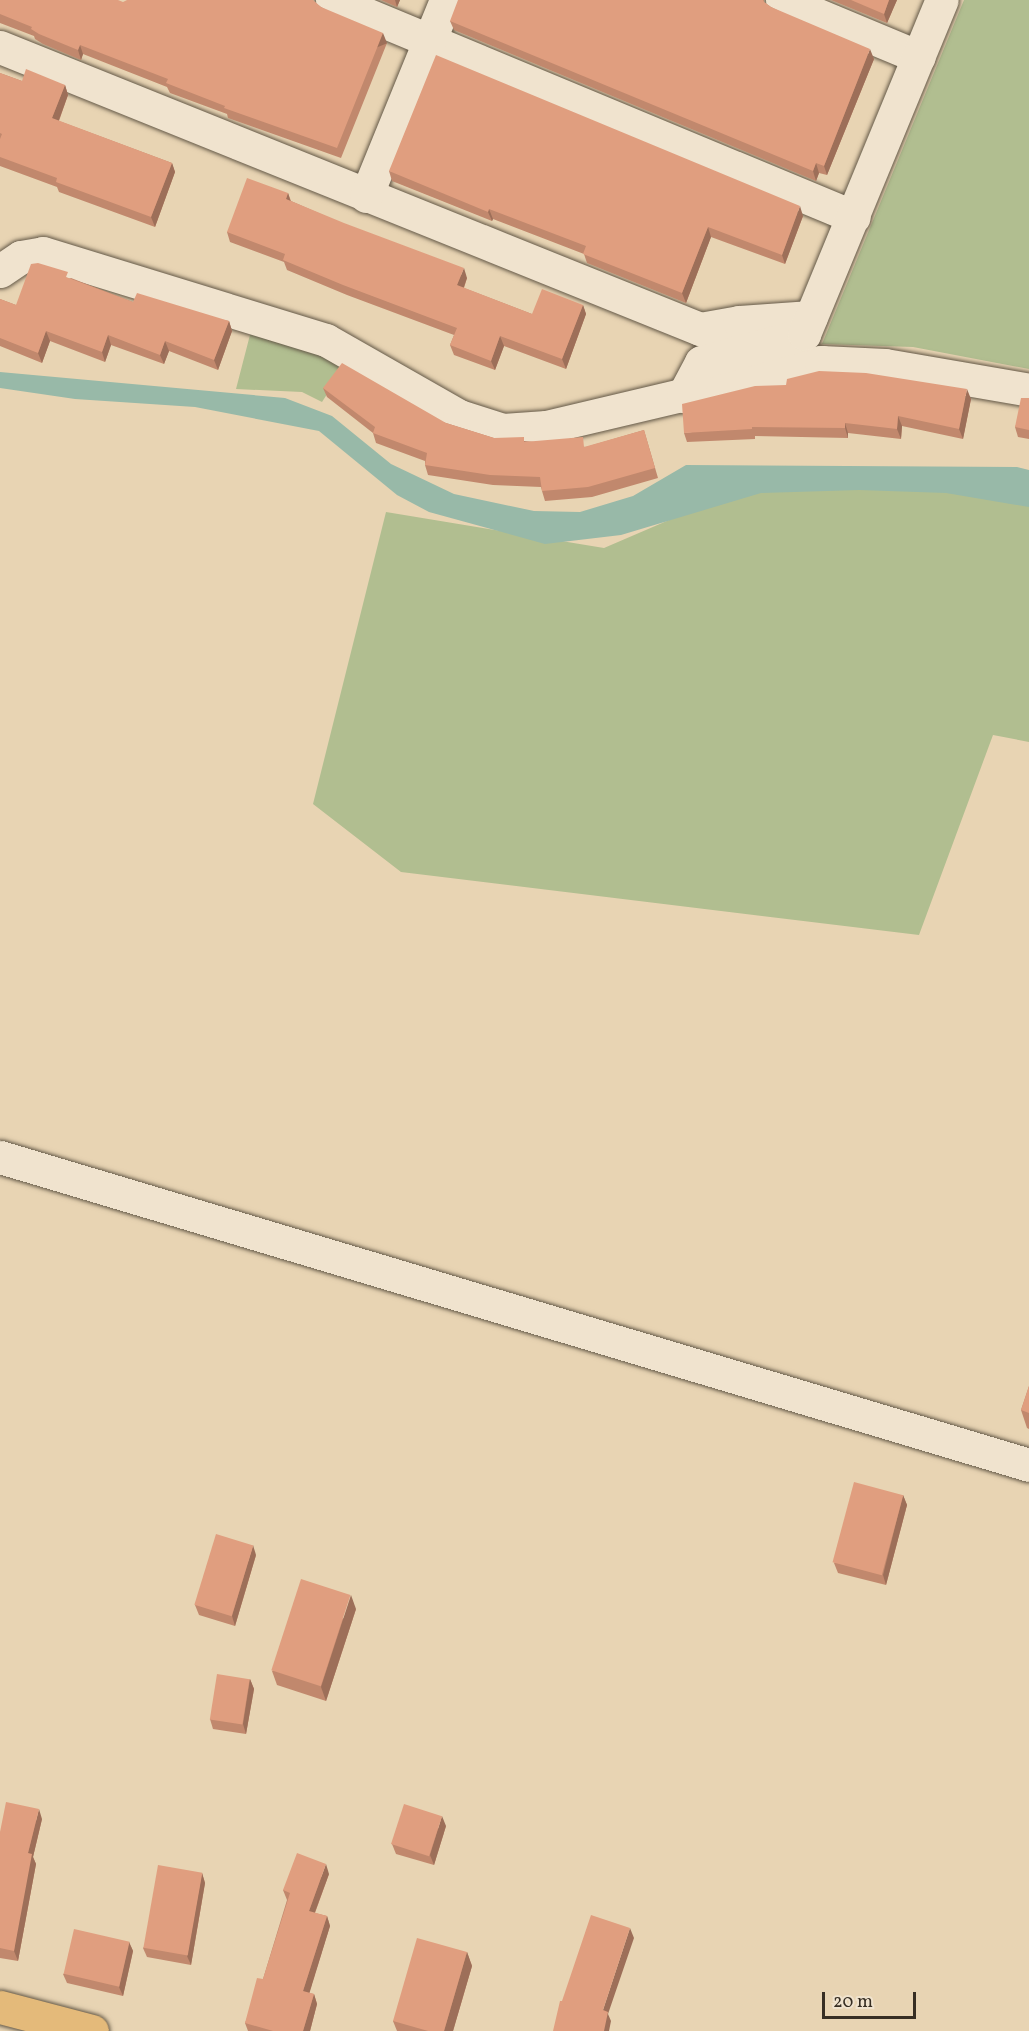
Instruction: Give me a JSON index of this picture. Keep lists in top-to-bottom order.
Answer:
{
  "scale_bar": "20 m"
}
